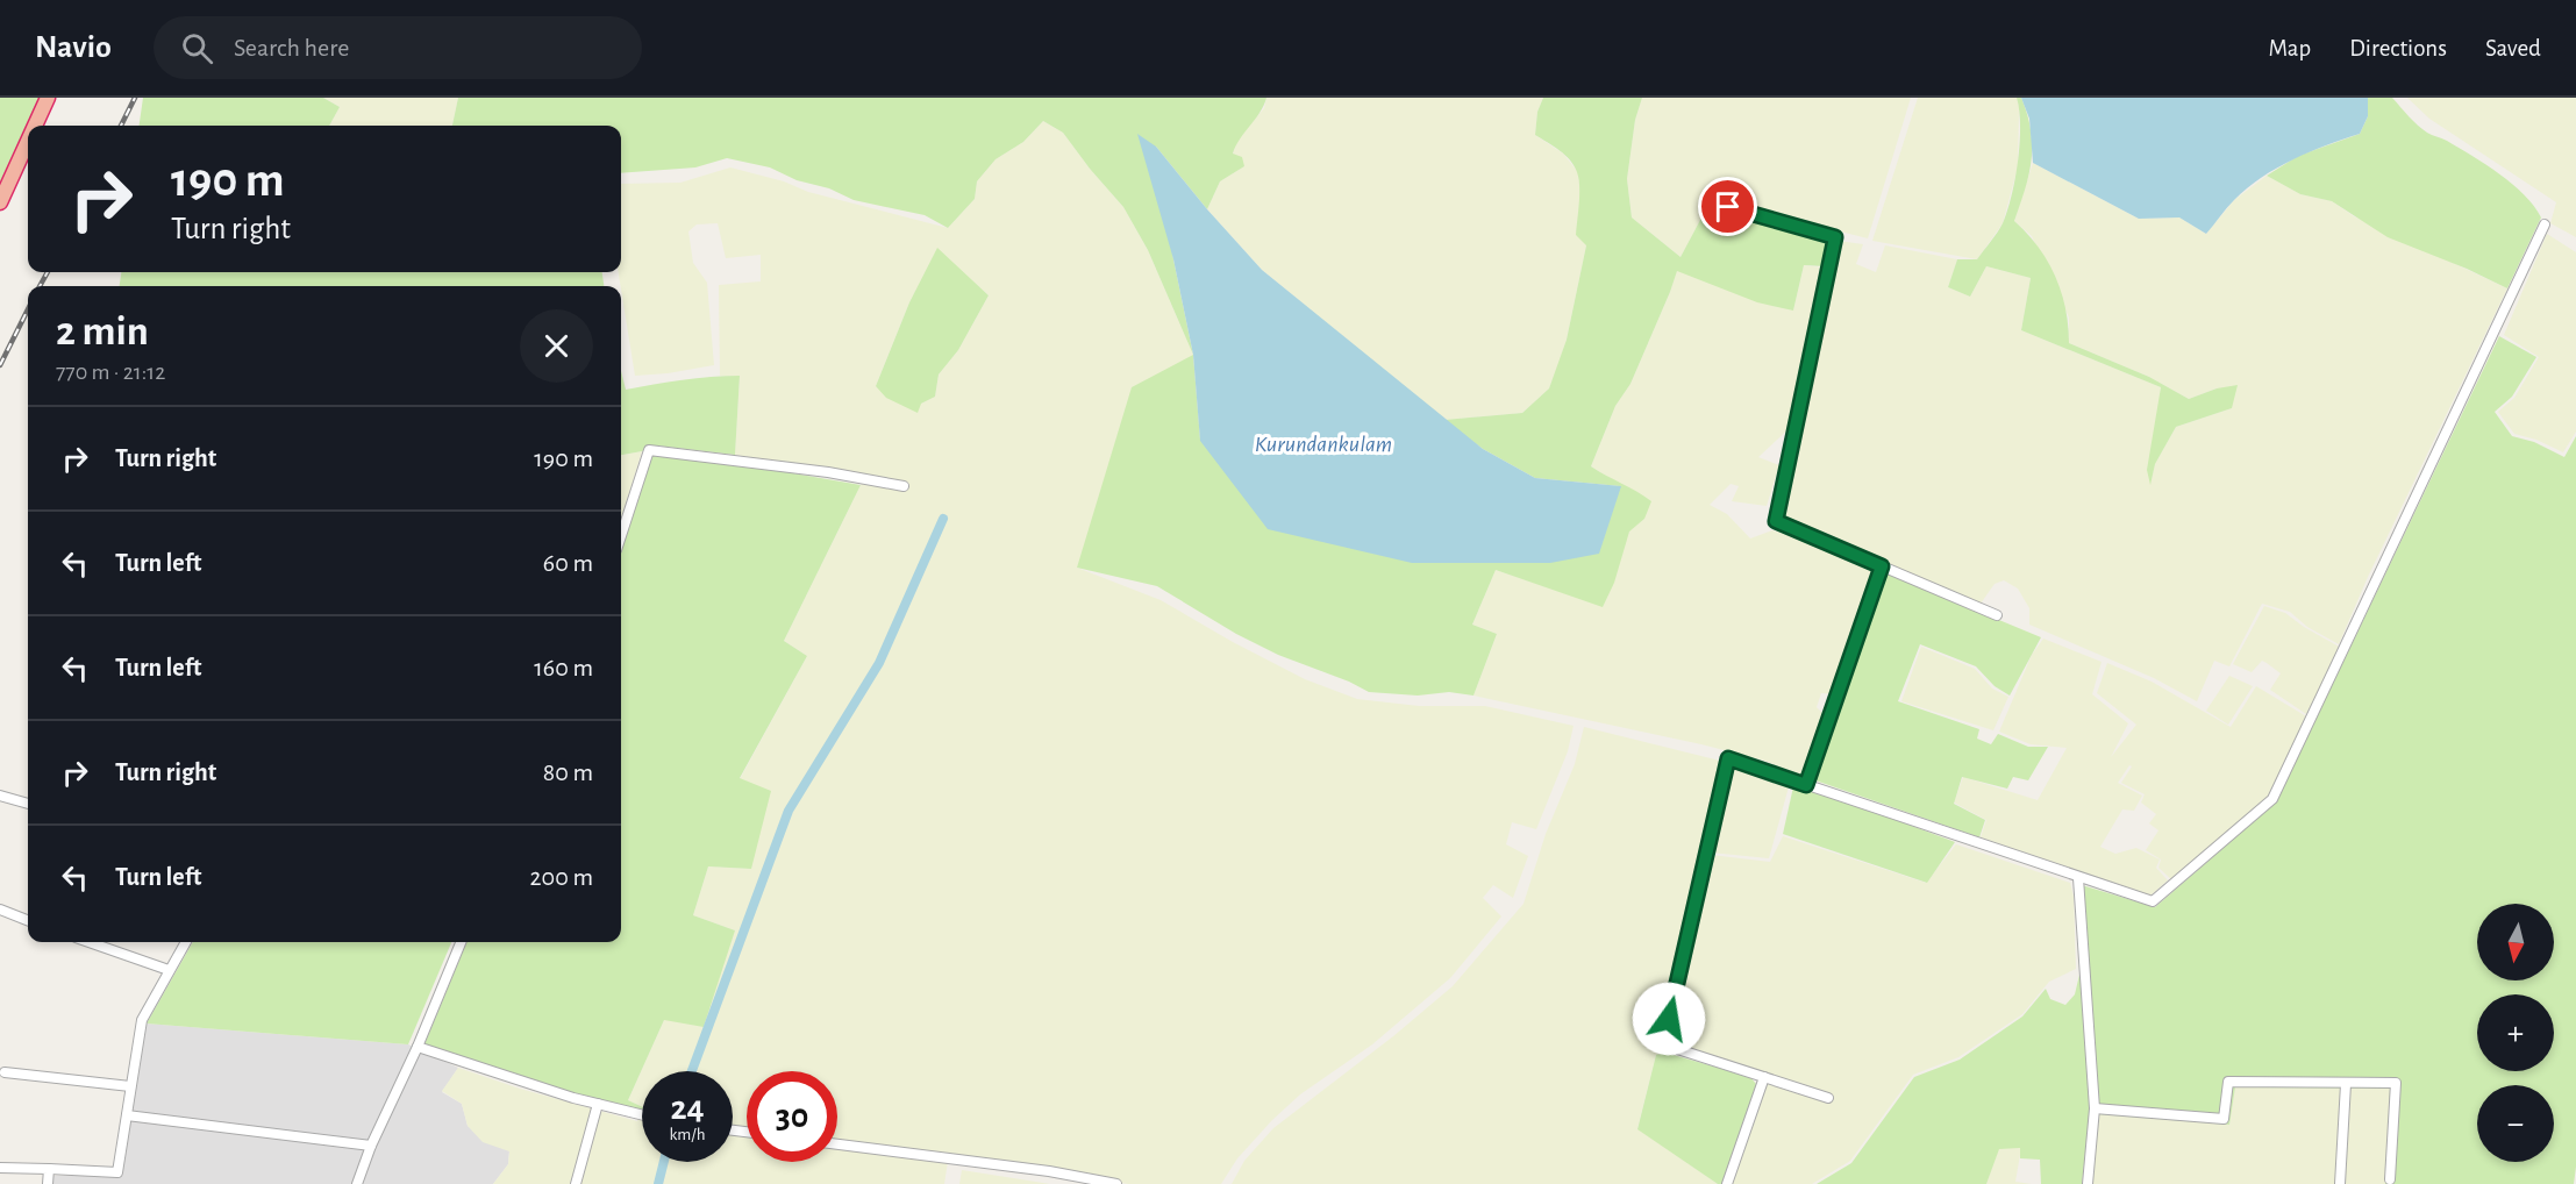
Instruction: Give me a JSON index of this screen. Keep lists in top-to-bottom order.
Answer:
{
  "water": ["Kurundankulam"],
  "north": "bottom",
  "page": {
    "header": "Navio",
    "search": "Search here",
    "nav": ["Map", "Directions", "Saved"],
    "turn": ["190 m", "Turn right"],
    "heading": ["2 min", "770 m · 21:12"],
    "list": [
      {
        "name": "Turn right",
        "value": "190 m"
      },
      {
        "name": "Turn left",
        "value": "60 m"
      },
      {
        "name": "Turn left",
        "value": "160 m"
      },
      {
        "name": "Turn right",
        "value": "80 m"
      },
      {
        "name": "Turn left",
        "value": "200 m"
      }
    ],
    "map_buttons": ["+", "−"],
    "speed": "24 km/h",
    "limit": "30"
  }
}
